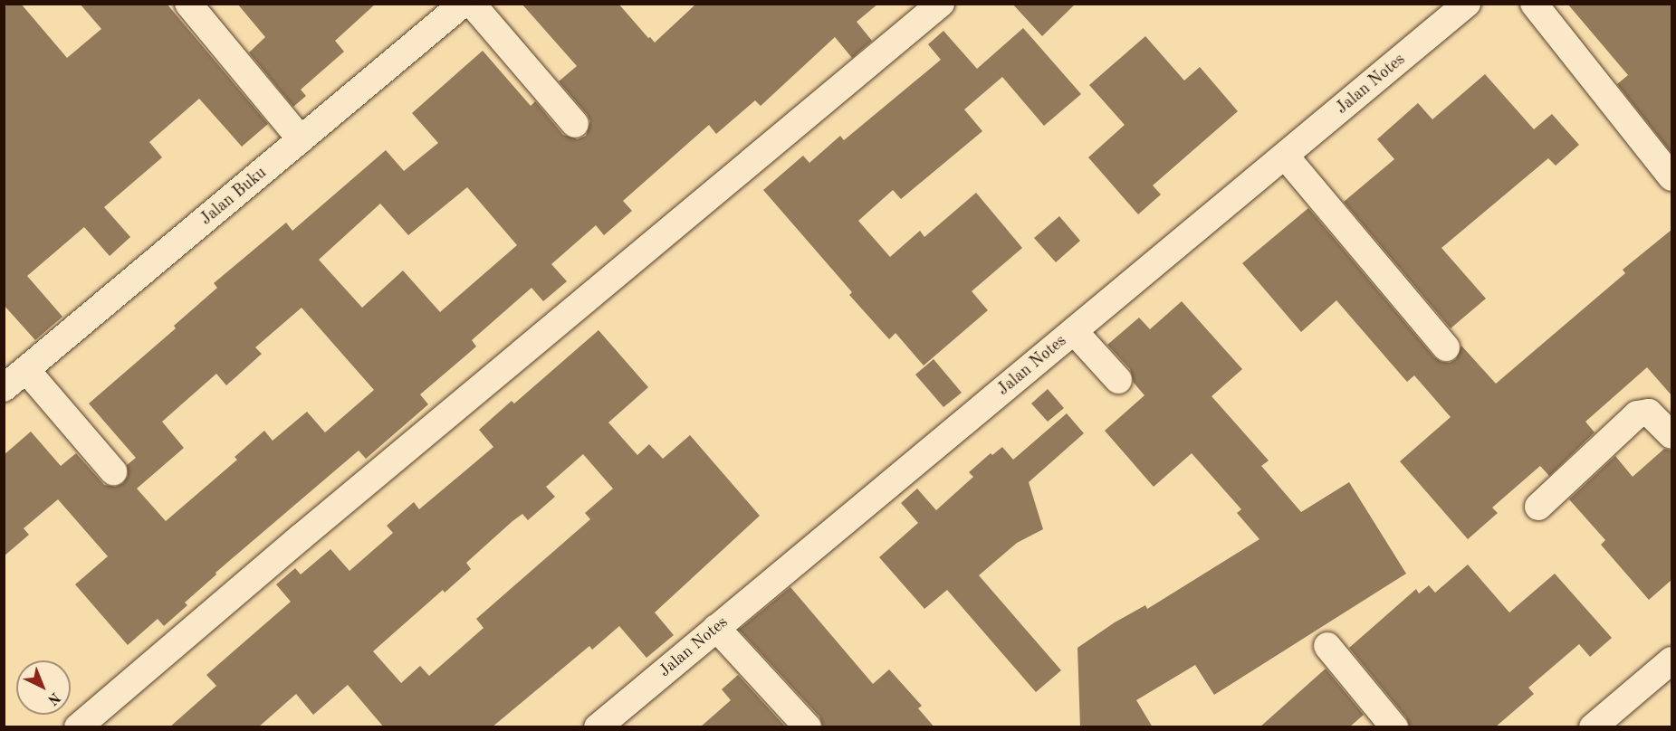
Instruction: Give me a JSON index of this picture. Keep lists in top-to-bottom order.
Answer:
{
  "streets": {
    "street": ["Jalan Notes", "Jalan Buku"]
  },
  "north": "bottom right"
}
